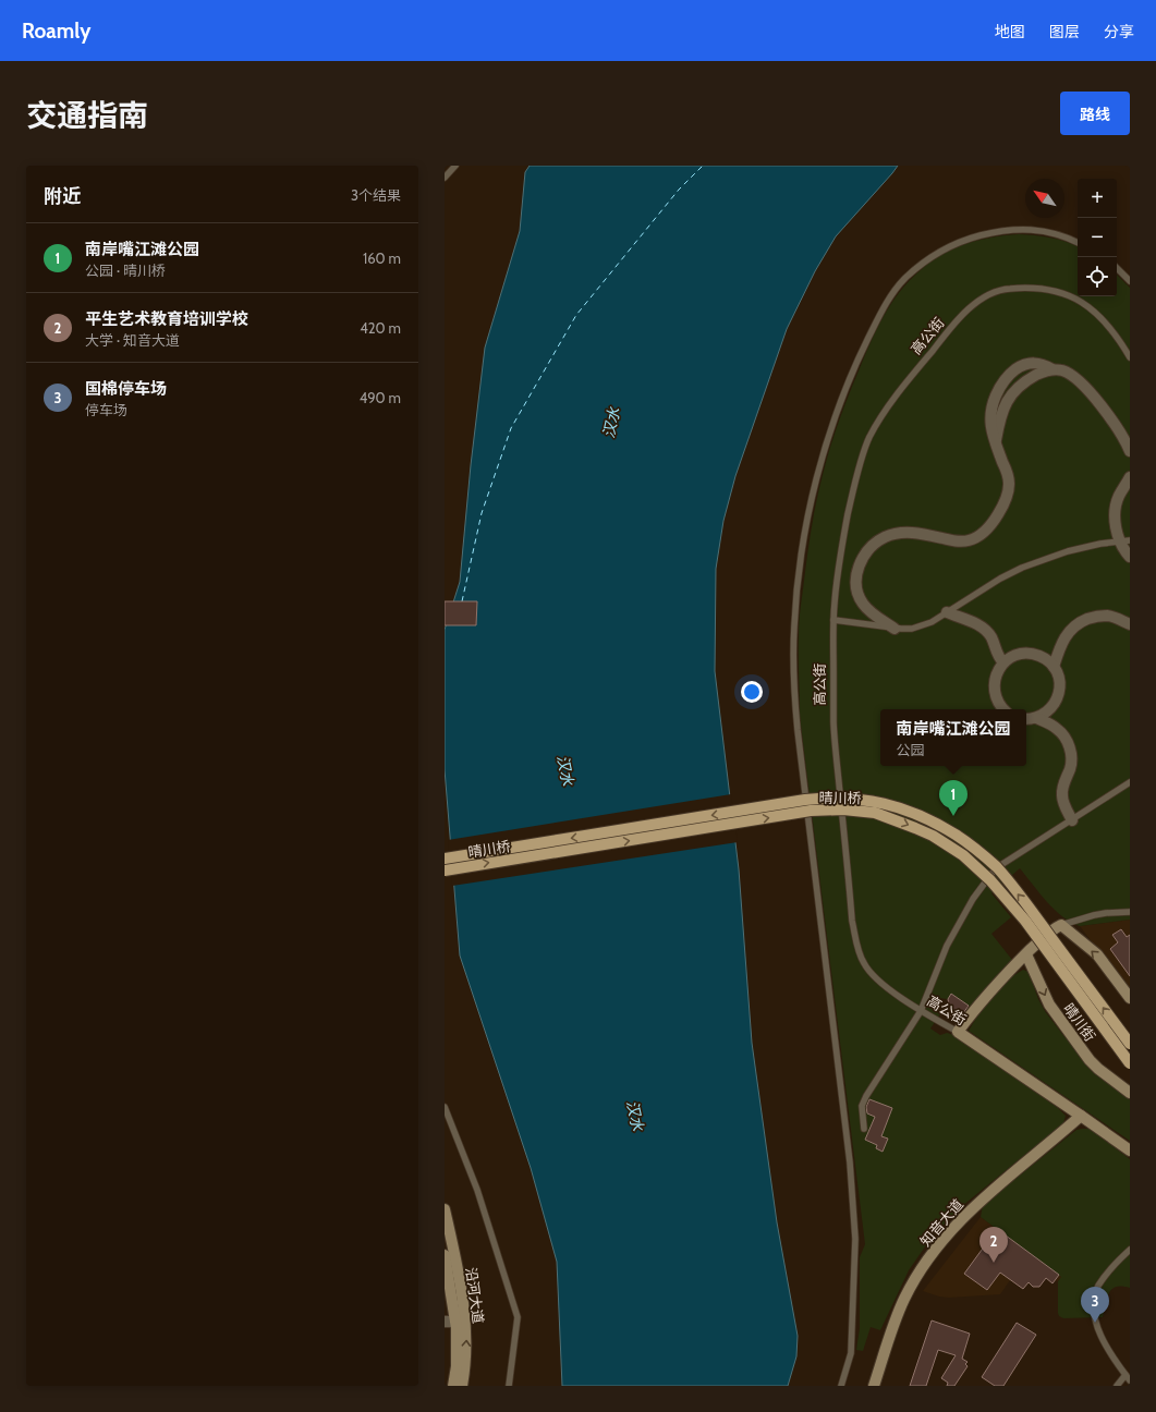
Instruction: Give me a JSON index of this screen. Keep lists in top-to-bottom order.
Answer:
{
  "streets": {
    "main road": [
      "高公街",
      "晴川桥",
      "晴川街",
      "知音大道",
      "沿河大道"
    ]
  },
  "crossings": [
    ["高公街", "知音大道"]
  ],
  "water": ["汉水"],
  "north": "top left",
  "page": {
    "header": "Roamly",
    "nav": ["地图", "图层", "分享"],
    "title": "交通指南",
    "buttons": "路线",
    "heading": ["附近", "3个结果"],
    "map_buttons": ["+", "−"],
    "list": [
      {
        "mark": "1",
        "name": "南岸嘴江滩公园",
        "note": "公园 · 晴川桥",
        "value": "160 m"
      },
      {
        "mark": "2",
        "name": "平生艺术教育培训学校",
        "note": "大学 · 知音大道",
        "value": "420 m"
      },
      {
        "mark": "3",
        "name": "国棉停车场",
        "note": "停车场",
        "value": "490 m"
      }
    ],
    "popup": ["南岸嘴江滩公园", "公园"],
    "pins": ["1", "2", "3"]
  }
}
